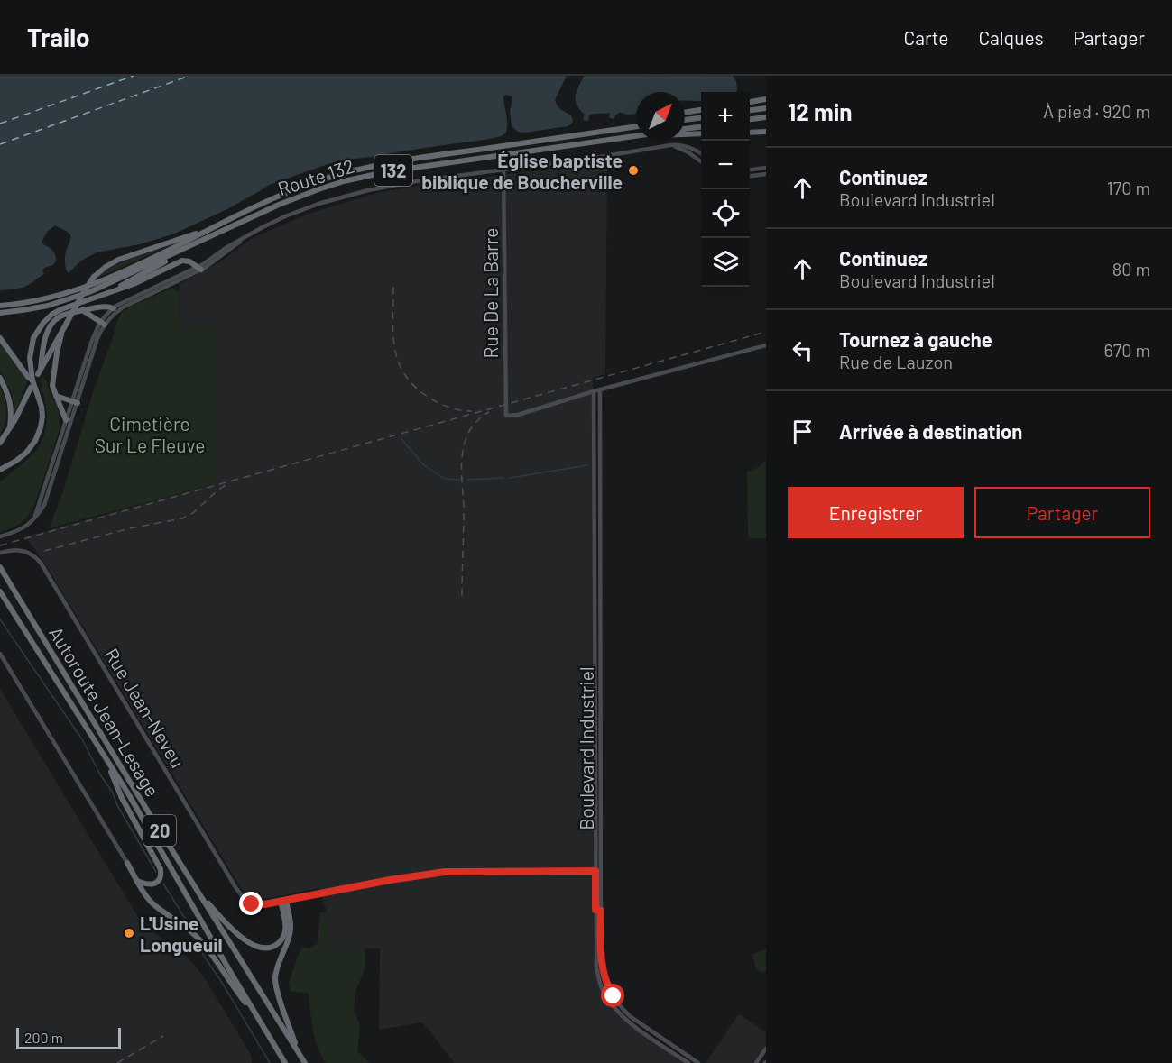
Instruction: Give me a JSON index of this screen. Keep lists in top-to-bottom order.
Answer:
{
  "streets": {
    "highway": [
      "132",
      "Route 132",
      "Autoroute Jean-Lesage",
      "20"
    ],
    "street": ["Rue De La Barre", "Rue Jean-Neveu", "Boulevard Industriel"]
  },
  "crossings": [
    ["Rue De La Barre", "Boulevard Industriel"]
  ],
  "parks": ["Cimetière Sur Le Fleuve"],
  "places": ["Église baptiste biblique de Boucherville", "L'Usine Longueuil"],
  "scale_bar": "200 m",
  "north": "top right",
  "page": {
    "header": "Trailo",
    "nav": ["Carte", "Calques", "Partager"],
    "heading": ["12 min", "À pied · 920 m"],
    "map_buttons": ["+", "−"],
    "list": [
      ["Continuez", "Boulevard Industriel", "170 m"],
      ["Continuez", "Boulevard Industriel", "80 m"],
      ["Tournez à gauche", "Rue de Lauzon", "670 m"],
      "Arrivée à destination"
    ],
    "buttons": ["Enregistrer", "Partager"],
    "scale": "200 m"
  }
}
